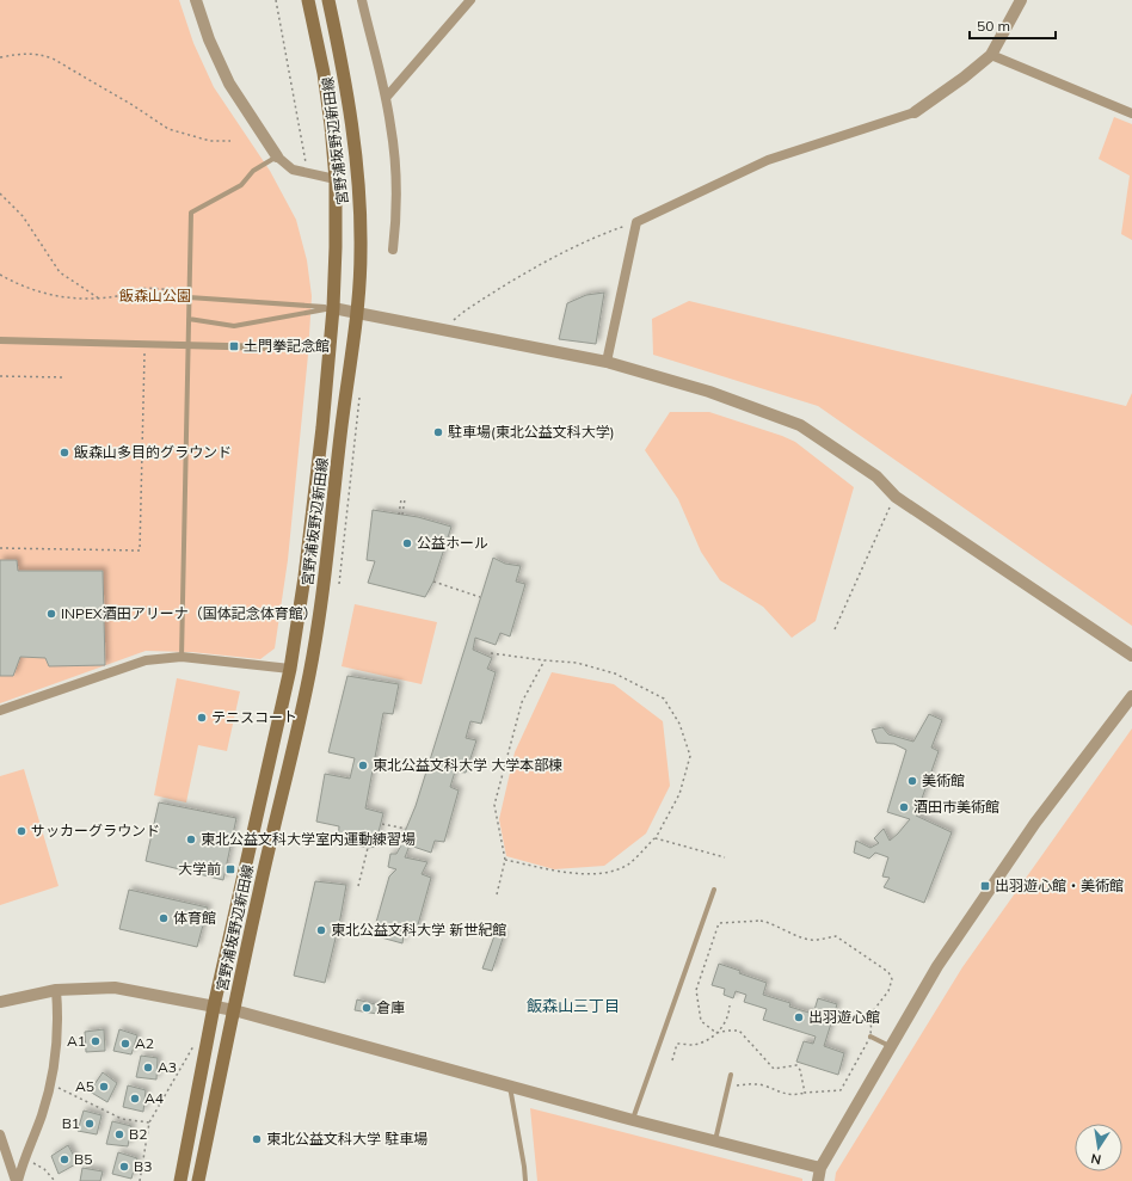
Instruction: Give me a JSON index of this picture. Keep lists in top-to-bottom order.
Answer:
{
  "streets": {
    "main road": ["宮野浦坂野辺新田線"]
  },
  "districts": ["飯森山三丁目"],
  "parks": ["飯森山公園"],
  "places": {
    "transit": ["土門拳記念館", "大学前", "出羽遊心館・美術館"],
    "other": [
      "駐車場(東北公益文科大学)",
      "飯森山多目的グラウンド",
      "公益ホール",
      "INPEX酒田アリーナ（国体記念体育館）",
      "テニスコート",
      "東北公益文科大学 大学本部棟",
      "美術館",
      "酒田市美術館",
      "サッカーグラウンド",
      "東北公益文科大学室内運動練習場",
      "体育館",
      "東北公益文科大学 新世紀館",
      "倉庫",
      "出羽遊心館",
      "A1",
      "A2",
      "A3",
      "A5",
      "A4",
      "B1",
      "B2",
      "東北公益文科大学 駐車場",
      "B5",
      "B3"
    ]
  },
  "scale_bar": "50 m",
  "north": "bottom"
}
